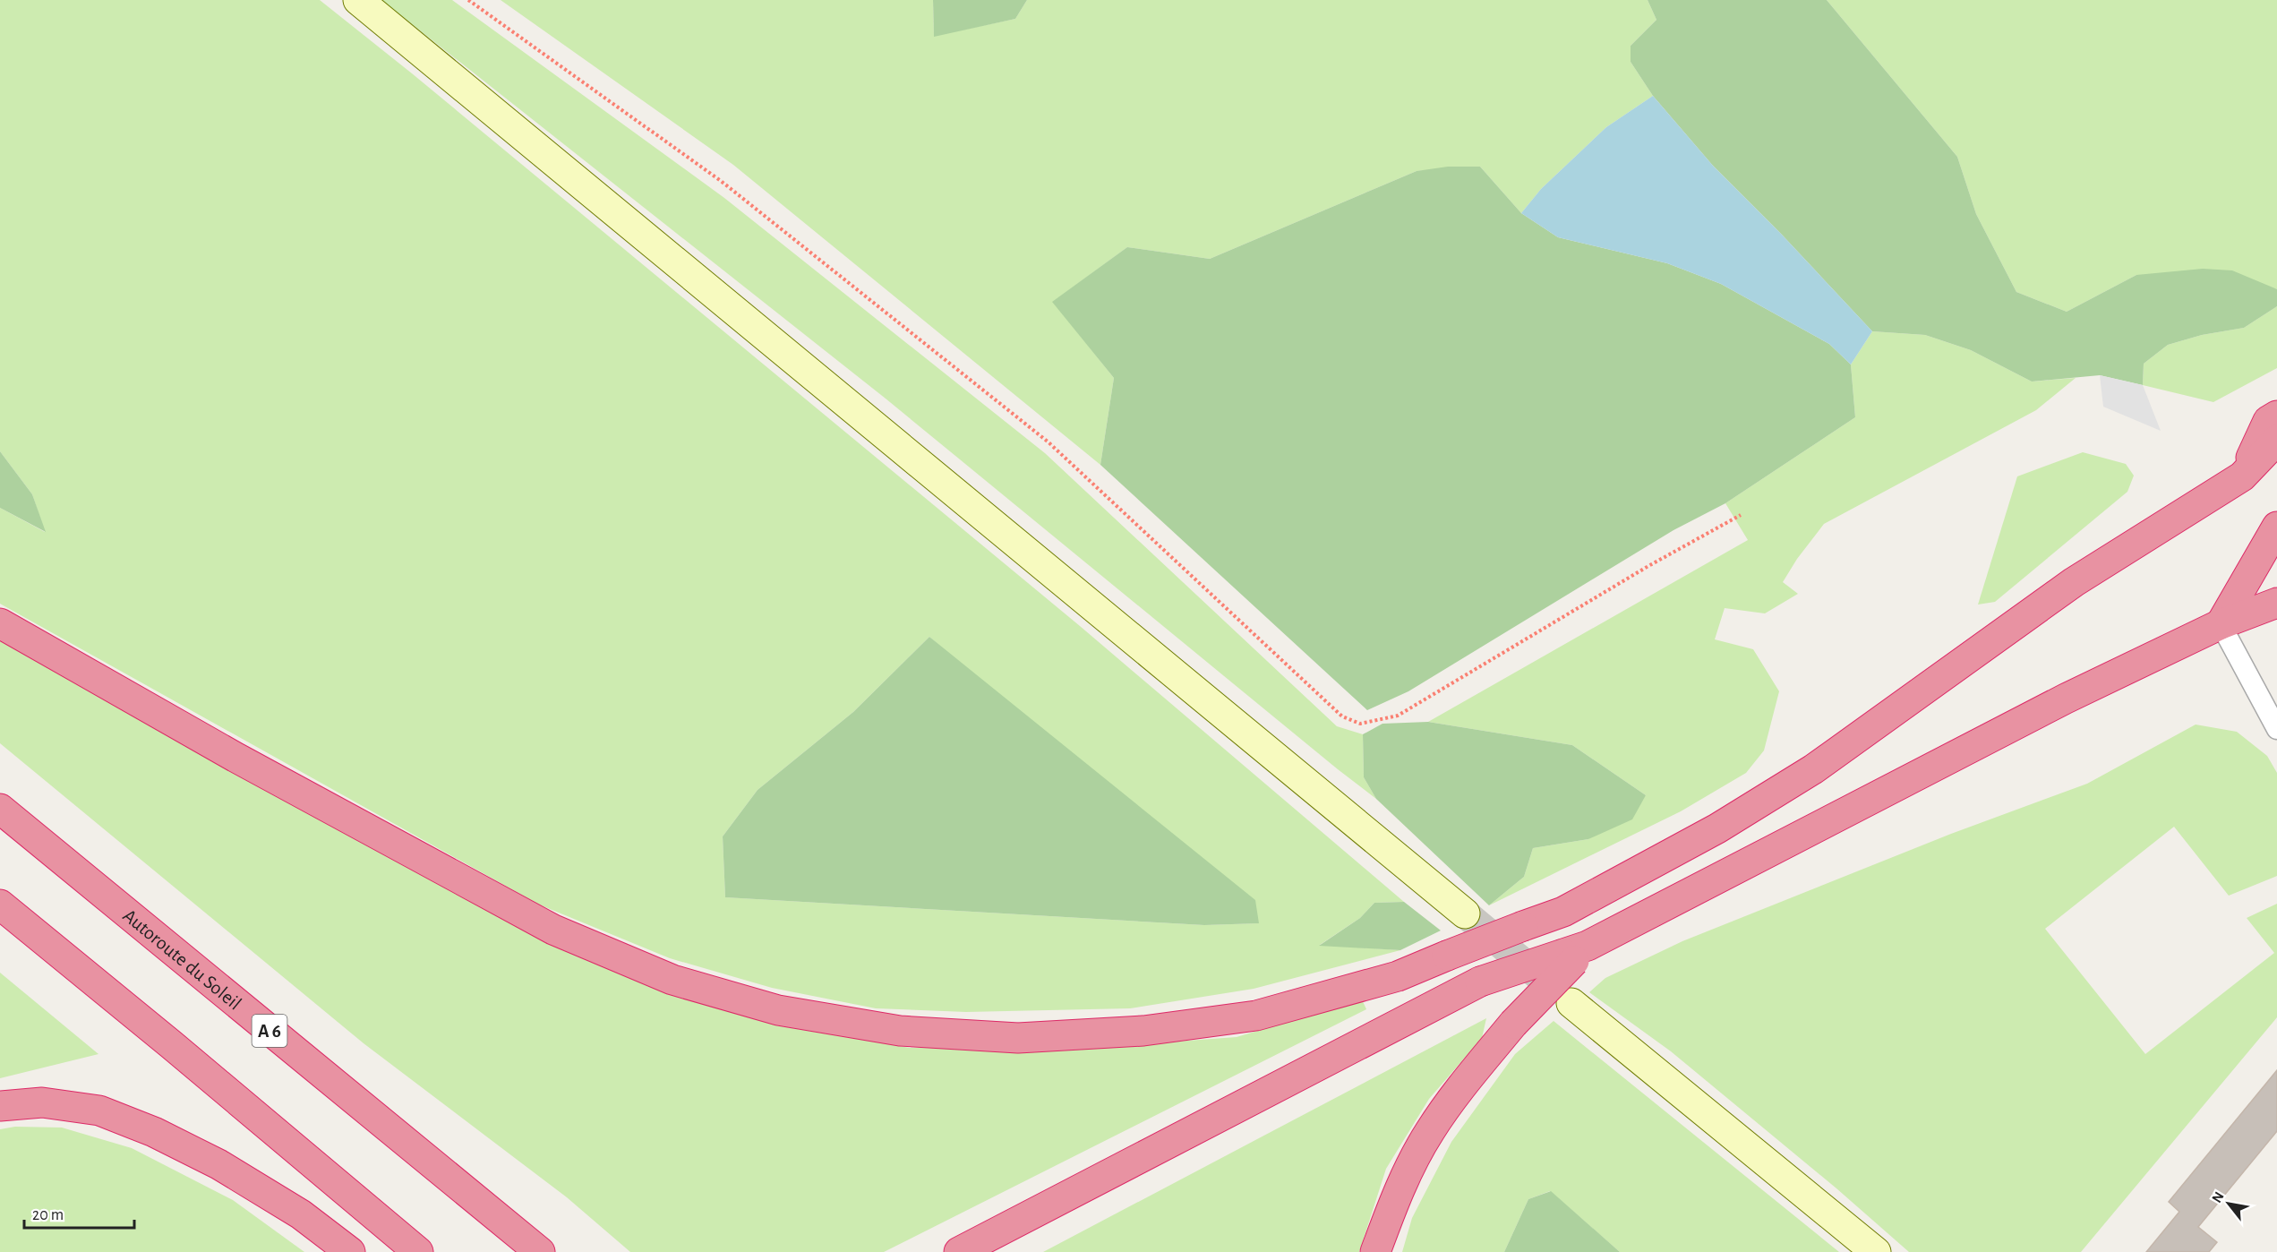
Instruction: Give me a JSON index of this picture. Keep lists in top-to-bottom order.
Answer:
{
  "streets": {
    "highway": ["Autoroute du Soleil", "A 6"]
  },
  "scale_bar": "20 m",
  "north": "top left"
}
